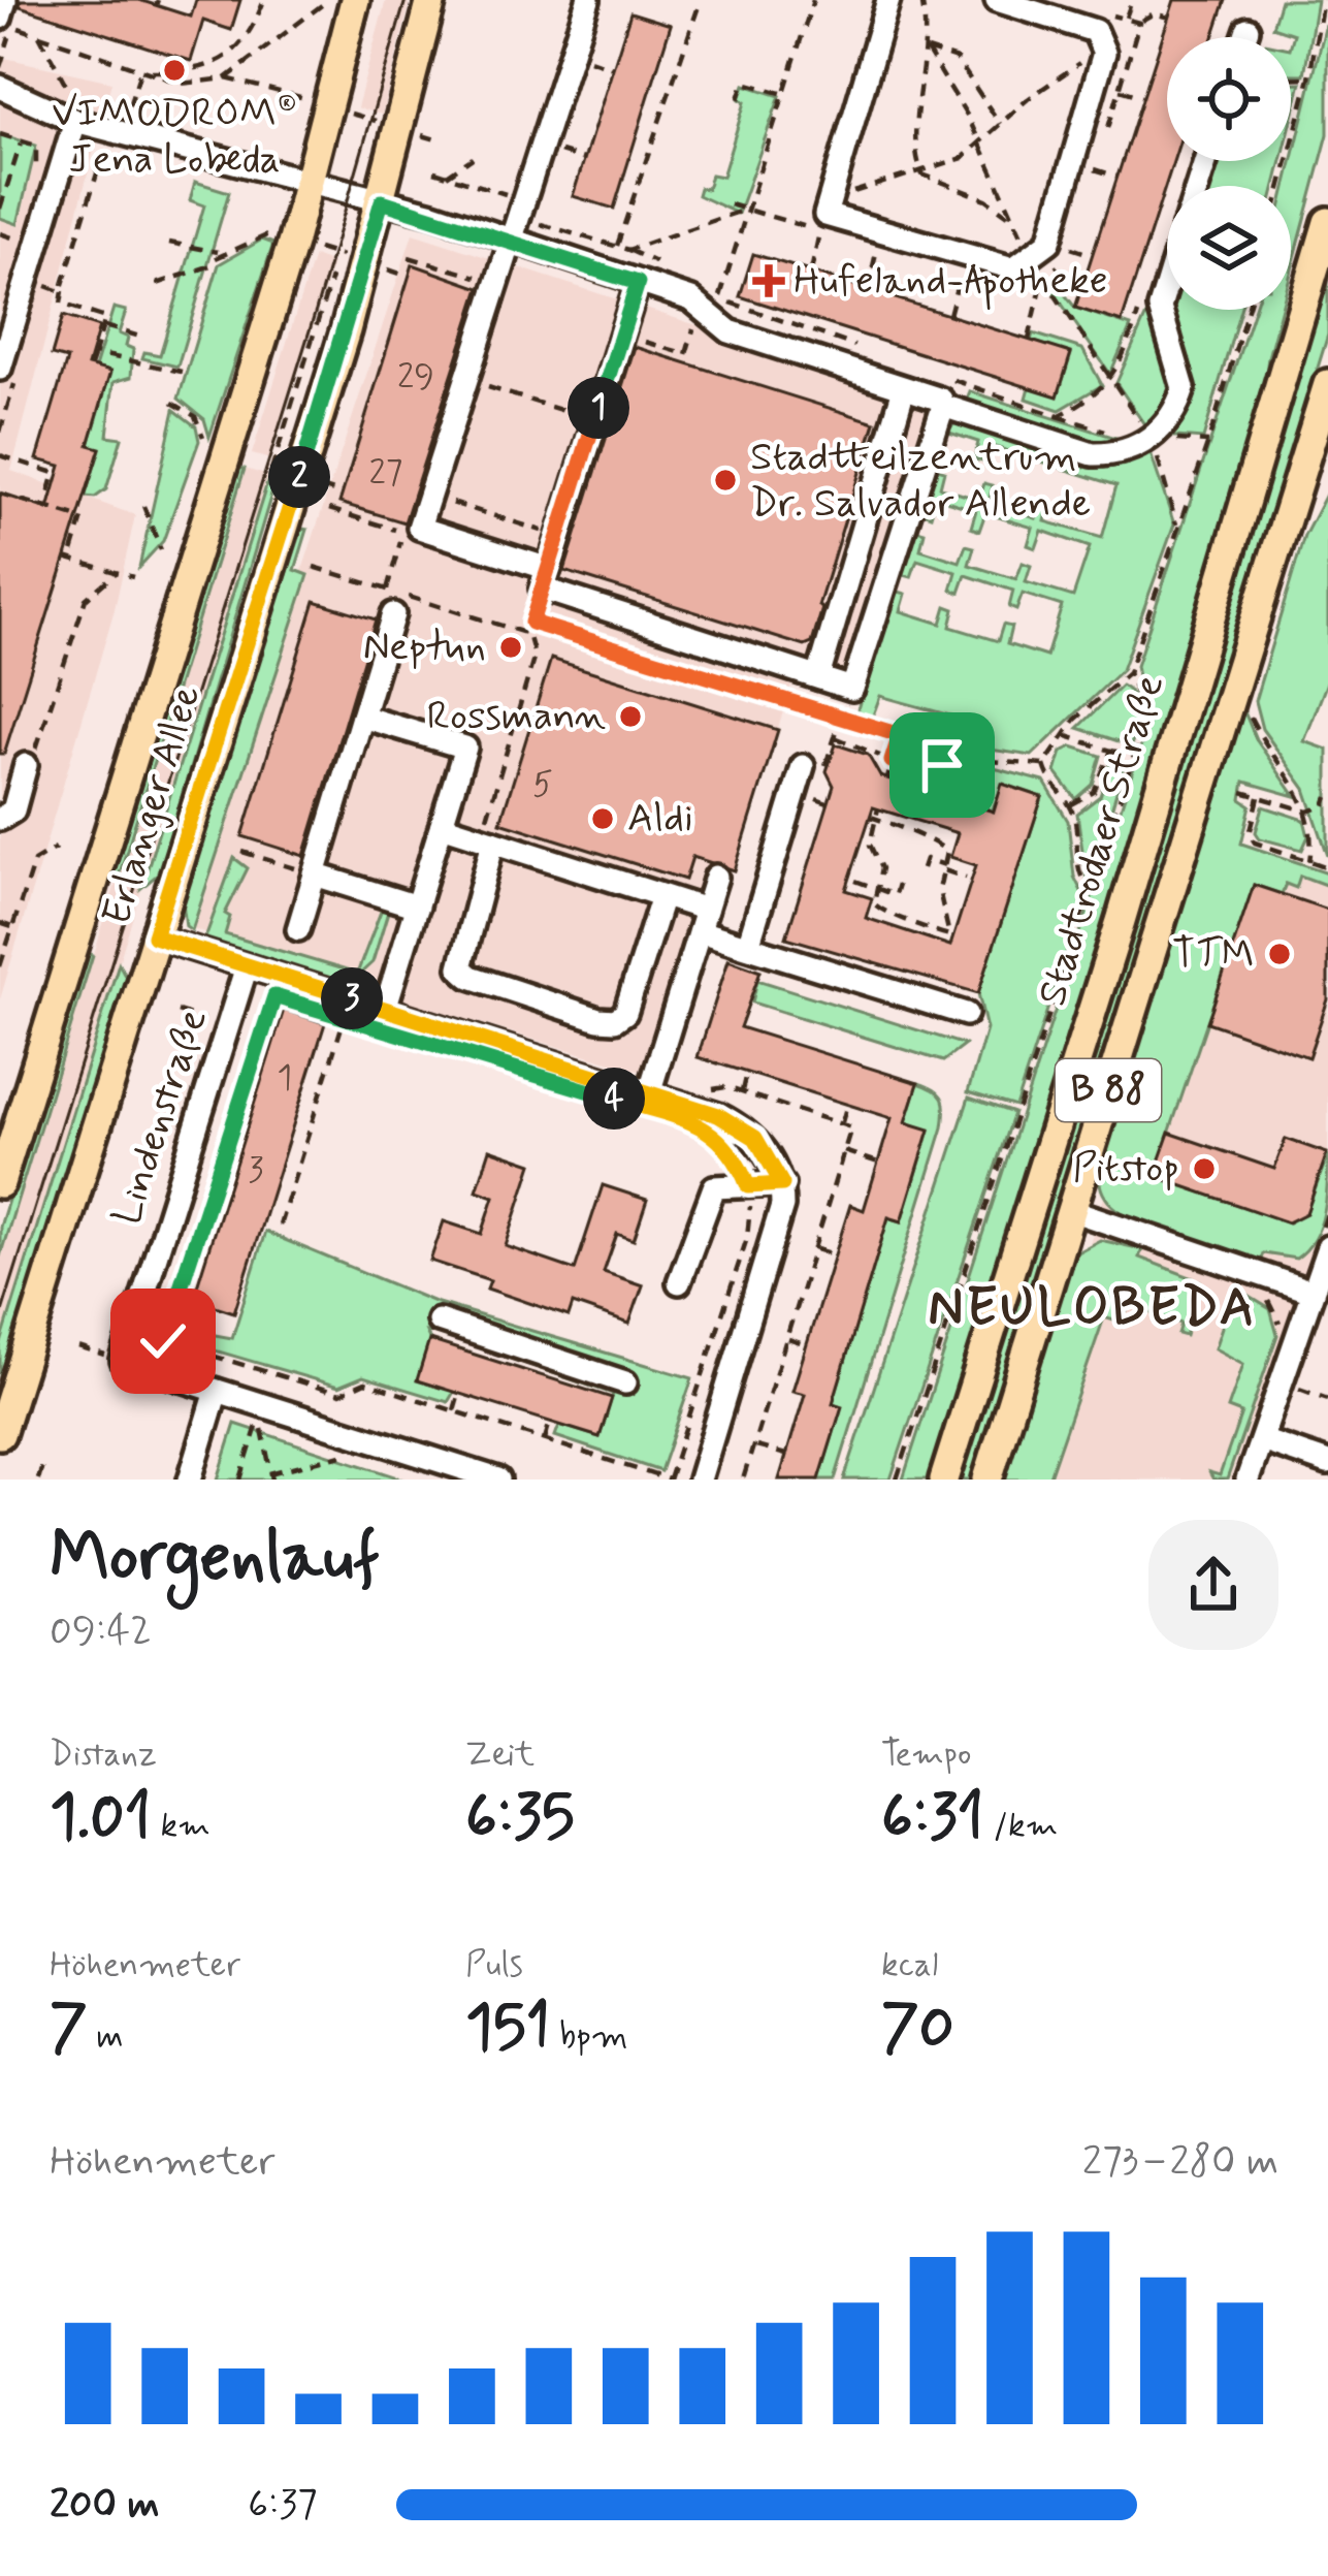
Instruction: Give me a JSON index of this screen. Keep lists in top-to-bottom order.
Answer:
{
  "streets": {
    "main road": ["Erlanger Allee", "Stadtrodaer Straße", "B 88"],
    "street": ["Lindenstraße"]
  },
  "districts": ["NEULOBEDA"],
  "places": {
    "other": [
      "VIMODROM® Jena Lobeda",
      "Stadtteilzentrum Dr. Salvador Allende",
      "Neptun",
      "Rossmann",
      "Aldi",
      "TTM",
      "Pitstop"
    ],
    "health": ["Hufeland-Apotheke"]
  },
  "house_numbers": [
    "29",
    "27",
    "5",
    "1",
    "3"
  ],
  "page": {
    "pins": [
      "1",
      "2",
      "3",
      "4"
    ],
    "heading": ["Morgenlauf", "09:42"],
    "stats": [
      ["Distanz", "1.01 km"],
      ["Zeit", "6:35"],
      ["Tempo", "6:31 /km"],
      ["Höhenmeter", "7 m"],
      ["Puls", "151 bpm"],
      ["kcal", "70"]
    ],
    "chart": ["Höhenmeter", "273–280 m"],
    "list": [
      {
        "name": "200 m",
        "note": "6:37"
      }
    ]
  }
}
